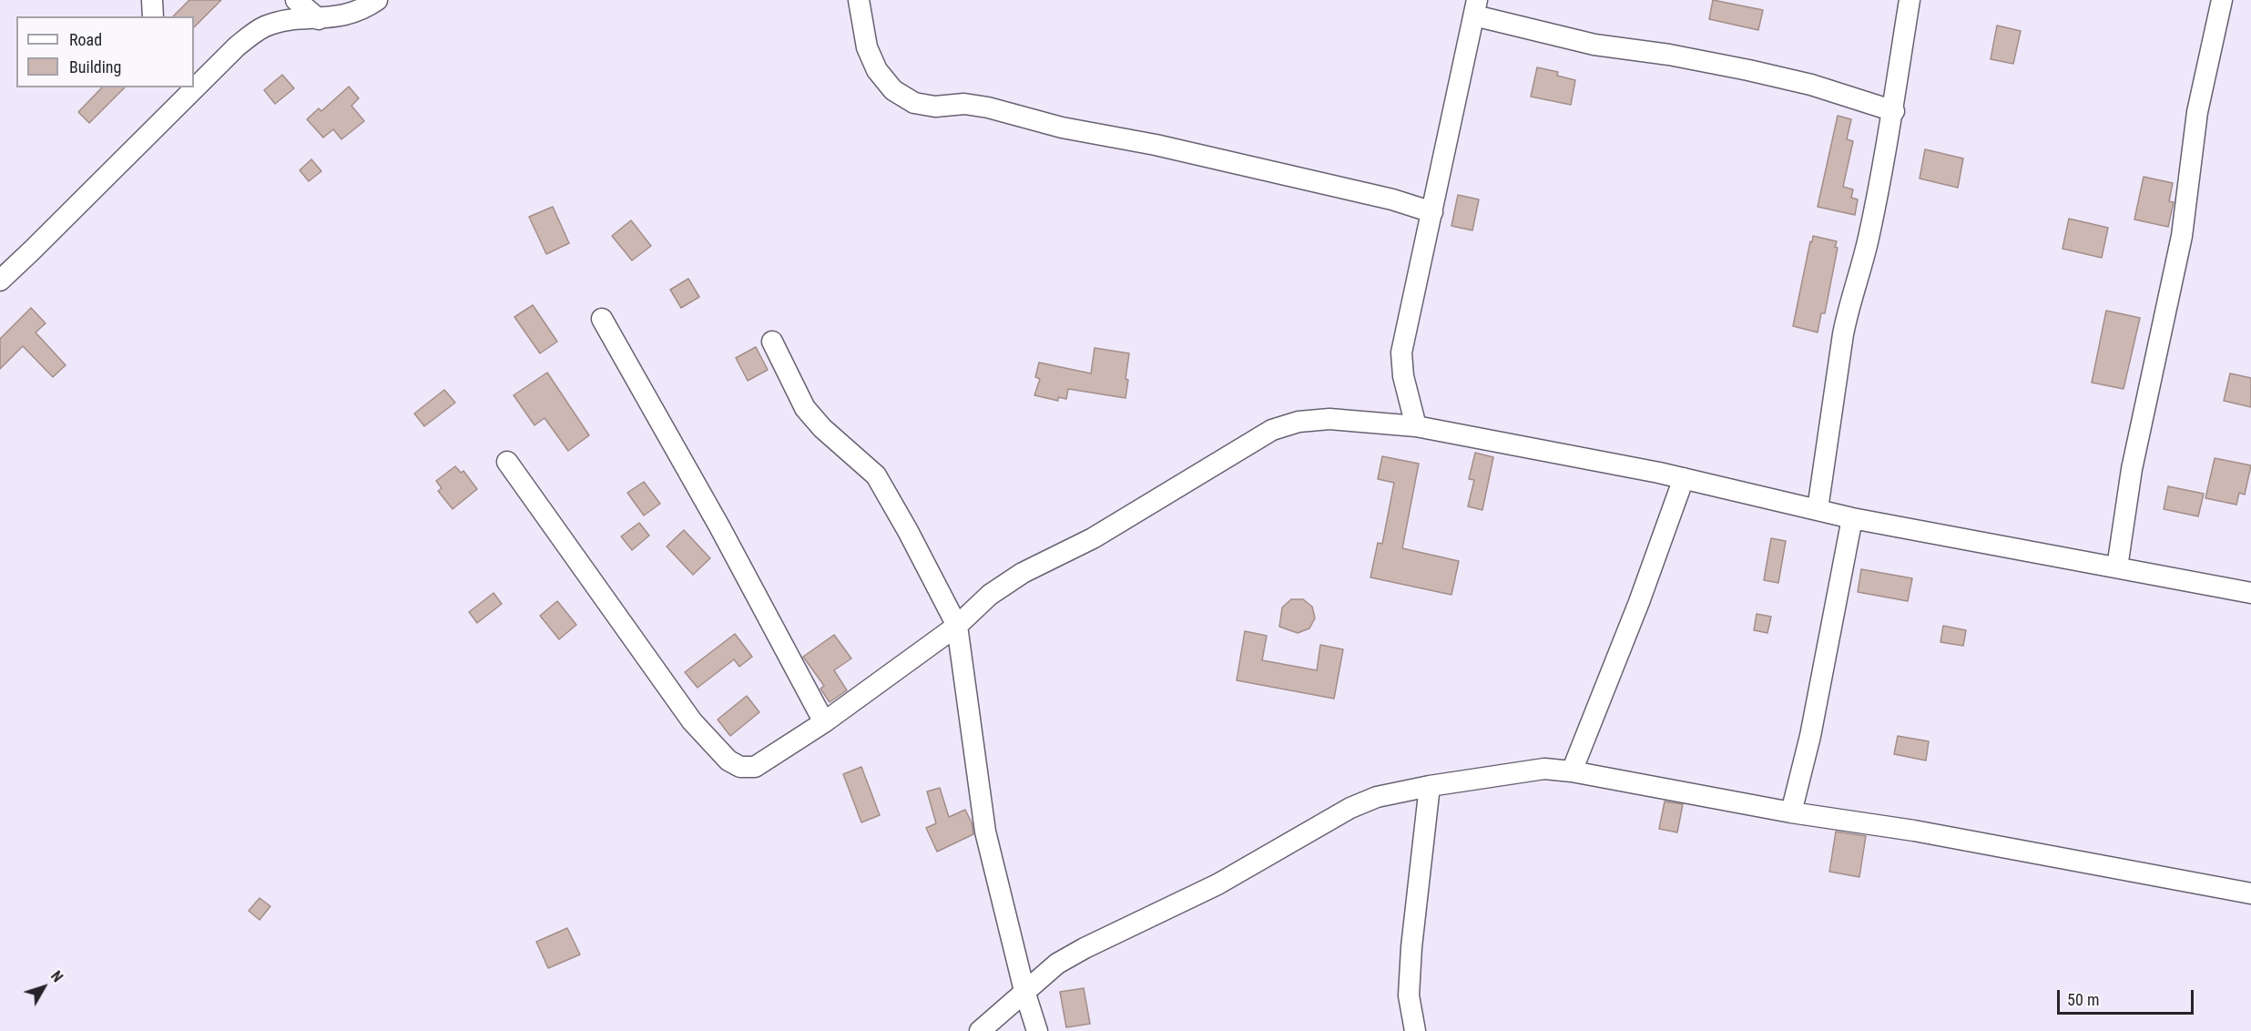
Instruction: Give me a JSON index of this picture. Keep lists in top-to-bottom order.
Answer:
{
  "legend": ["Road", "Building"],
  "scale_bar": "50 m",
  "north": "top right"
}
